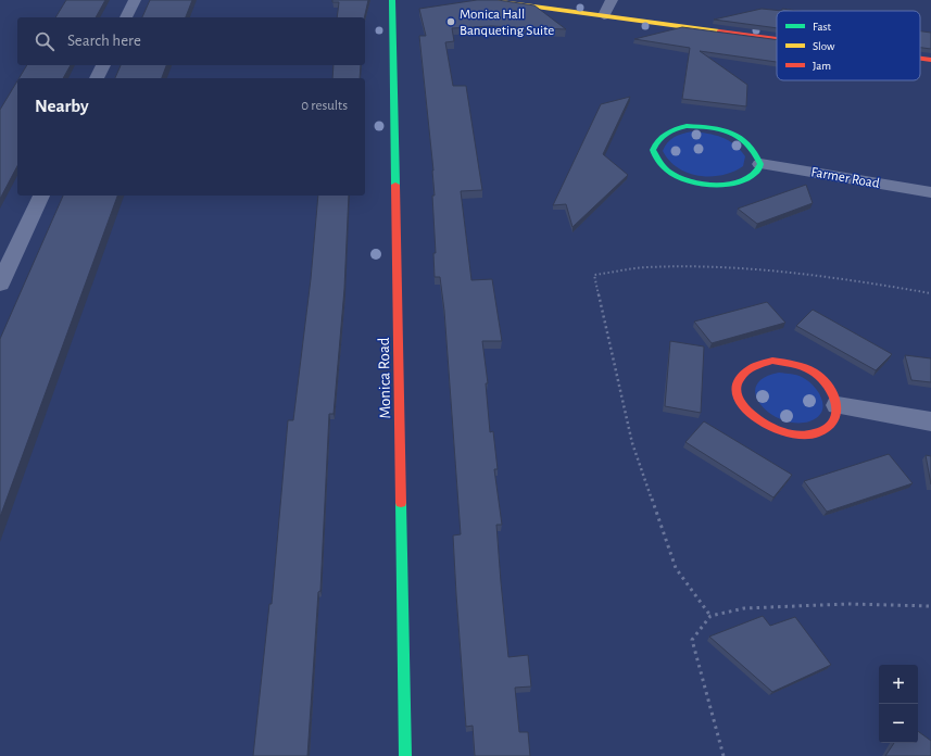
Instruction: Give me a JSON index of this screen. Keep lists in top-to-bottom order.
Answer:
{
  "streets": {
    "street": ["Farmer Road", "Monica Road"]
  },
  "places": ["Monica Hall Banqueting Suite"],
  "legend": ["Fast", "Slow", "Jam"],
  "page": {
    "search": "Search here",
    "heading": ["Nearby", "0 results"],
    "map_buttons": ["+", "−"]
  }
}
